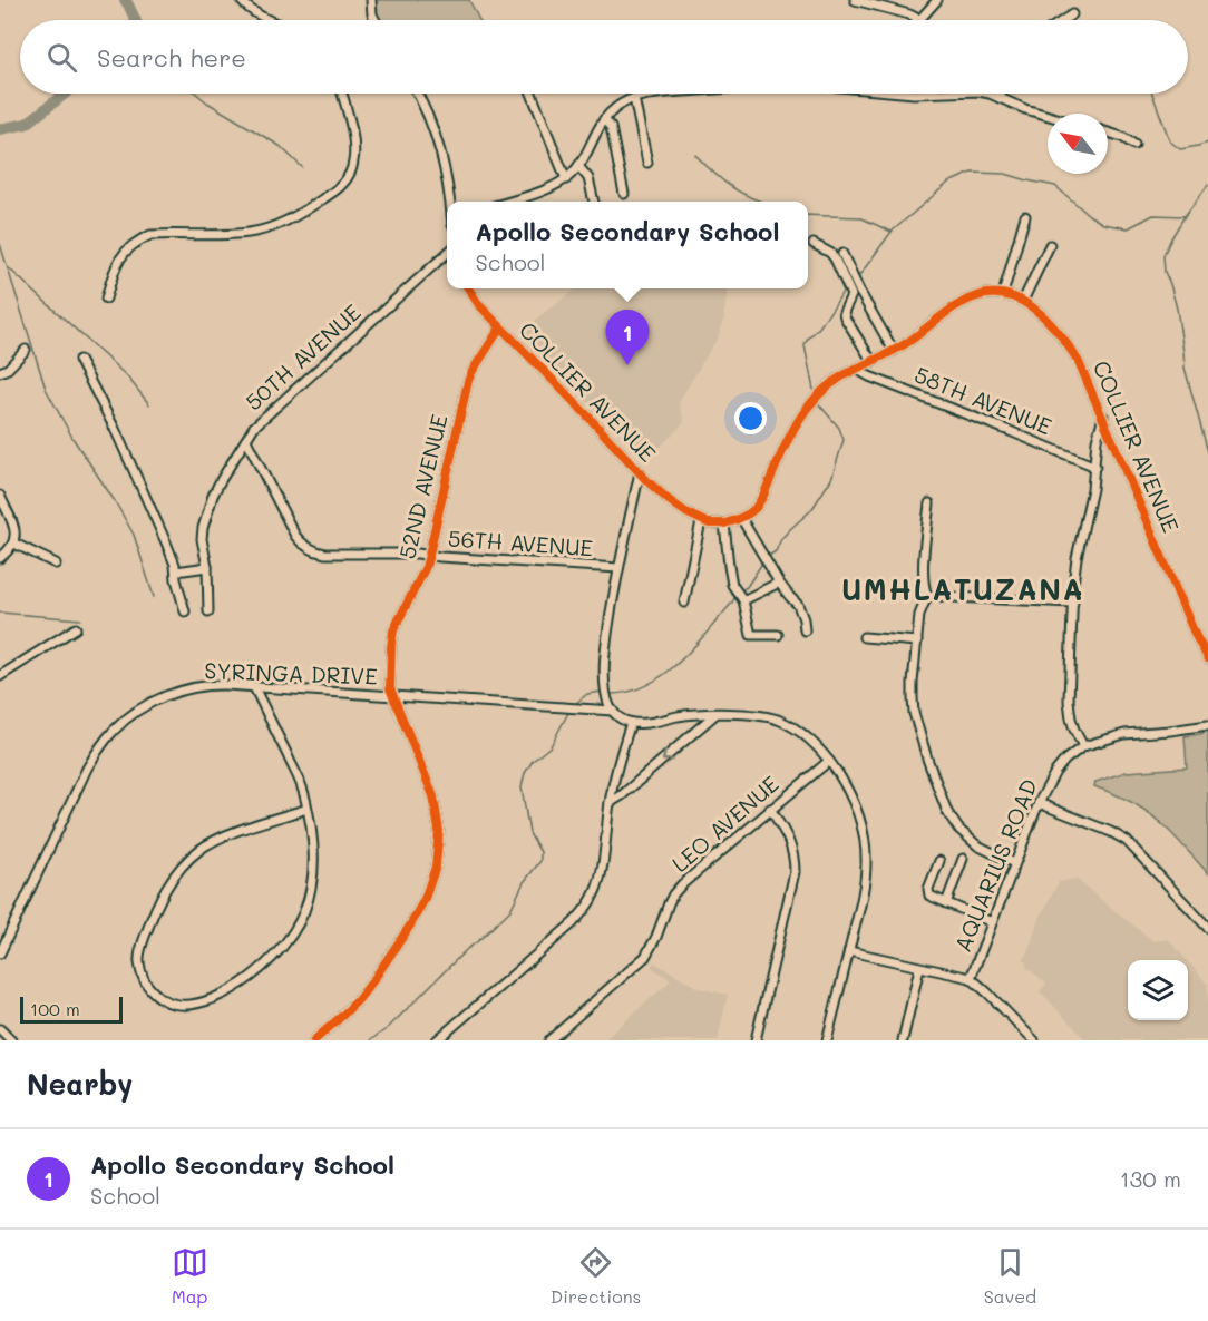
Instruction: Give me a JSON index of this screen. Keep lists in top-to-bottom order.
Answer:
{
  "streets": {
    "street": [
      "50TH AVENUE",
      "COLLIER AVENUE",
      "58TH AVENUE",
      "52ND AVENUE",
      "56TH AVENUE",
      "SYRINGA DRIVE",
      "LEO AVENUE",
      "AQUARIUS ROAD"
    ]
  },
  "crossings": [
    ["50TH AVENUE", "56TH AVENUE"],
    ["COLLIER AVENUE", "58TH AVENUE"],
    ["COLLIER AVENUE", "52ND AVENUE"],
    ["52ND AVENUE", "56TH AVENUE"],
    ["52ND AVENUE", "SYRINGA DRIVE"]
  ],
  "districts": ["UMHLATUZANA"],
  "scale_bar": "100 m",
  "north": "top left",
  "page": {
    "search": "Search here",
    "popup": ["Apollo Secondary School", "School"],
    "pins": "1",
    "scale": "100 m",
    "heading": "Nearby",
    "list": [
      {
        "mark": "1",
        "name": "Apollo Secondary School",
        "note": "School",
        "value": "130 m"
      }
    ],
    "nav": ["Map", "Directions", "Saved"]
  }
}
